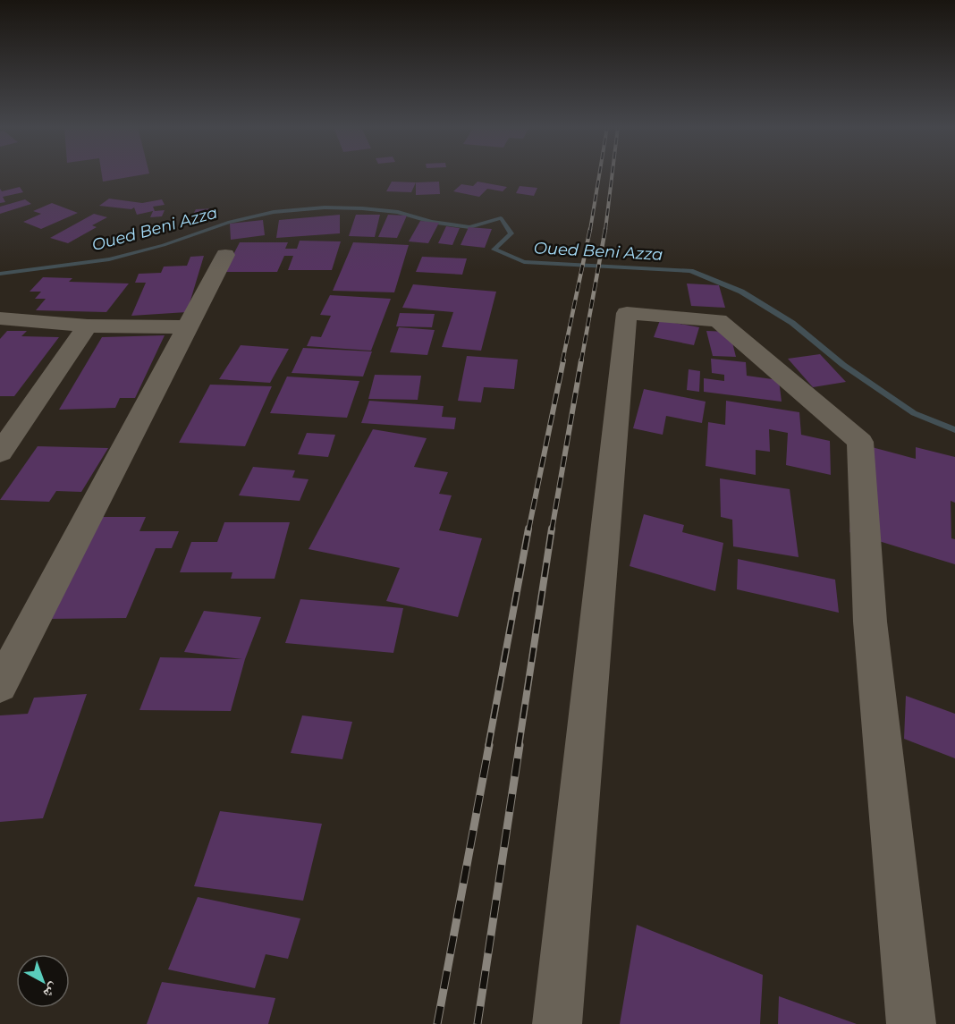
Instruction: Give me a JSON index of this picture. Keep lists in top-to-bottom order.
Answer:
{
  "water": ["Oued Beni Azza"],
  "north": "bottom right"
}
